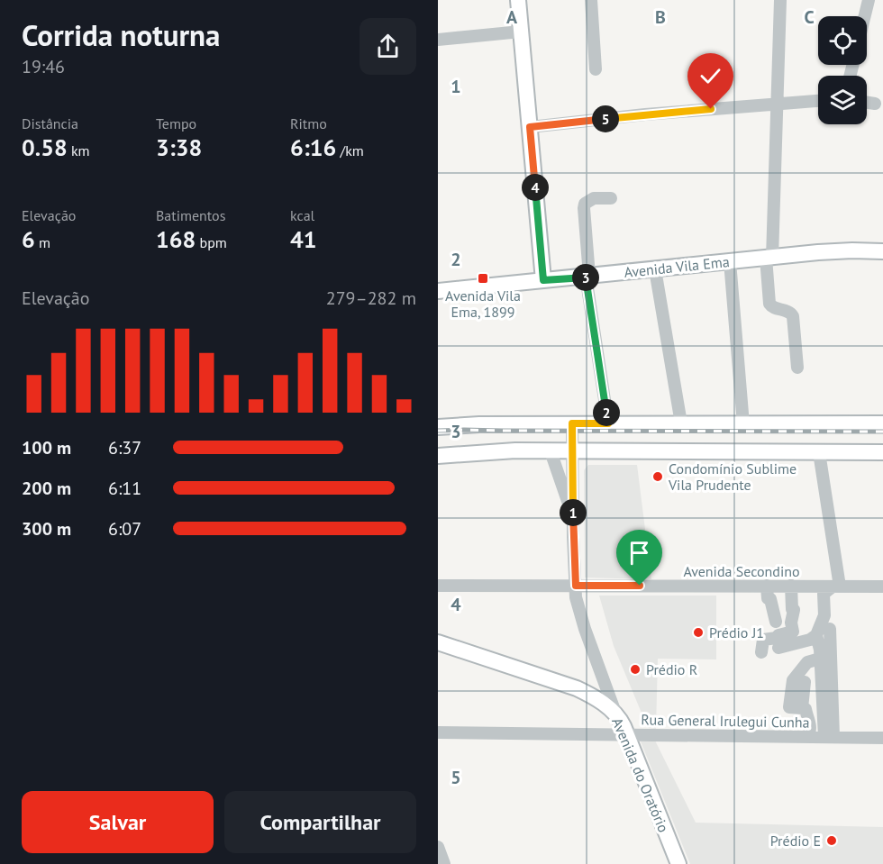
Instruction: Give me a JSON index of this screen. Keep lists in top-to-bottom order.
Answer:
{
  "streets": {
    "main road": ["Avenida Vila Ema", "Avenida do Oratório"],
    "street": ["Avenida Secondino", "Rua General Irulegui Cunha"]
  },
  "crossings": [
    ["Rua General Irulegui Cunha", "Avenida do Oratório"]
  ],
  "places": {
    "transit": ["Avenida Vila Ema, 1899"],
    "other": [
      "Condomínio Sublime Vila Prudente",
      "Prédio J1",
      "Prédio R",
      "Prédio E"
    ]
  },
  "page": {
    "heading": ["Corrida noturna", "19:46"],
    "stats": [
      ["Distância", "0.58 km"],
      ["Tempo", "3:38"],
      ["Ritmo", "6:16 /km"],
      ["Elevação", "6 m"],
      ["Batimentos", "168 bpm"],
      ["kcal", "41"]
    ],
    "pins": [
      "5",
      "4",
      "3",
      "2",
      "1"
    ],
    "chart": ["Elevação", "279–282 m"],
    "list": [
      {
        "name": "100 m",
        "note": "6:37"
      },
      {
        "name": "200 m",
        "note": "6:11"
      },
      {
        "name": "300 m",
        "note": "6:07"
      }
    ],
    "buttons": ["Salvar", "Compartilhar"]
  },
  "grid": {
    "columns": ["A", "B", "C"],
    "rows": [
      "1",
      "2",
      "3",
      "4",
      "5"
    ]
  }
}
